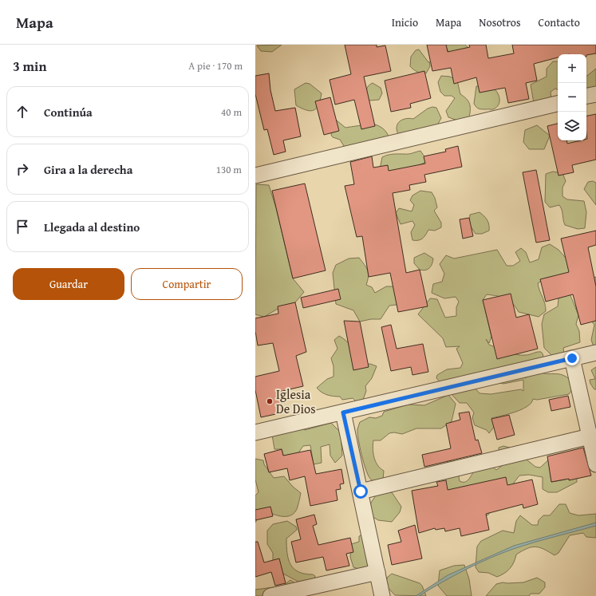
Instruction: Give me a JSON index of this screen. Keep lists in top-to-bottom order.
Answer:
{
  "places": ["Iglesia De Dios"],
  "page": {
    "header": "Mapa",
    "nav": [
      "Inicio",
      "Mapa",
      "Nosotros",
      "Contacto"
    ],
    "heading": ["3 min", "A pie · 170 m"],
    "map_buttons": ["+", "−"],
    "list": [
      ["Continúa", "40 m"],
      ["Gira a la derecha", "130 m"],
      "Llegada al destino"
    ],
    "buttons": ["Guardar", "Compartir"]
  }
}
